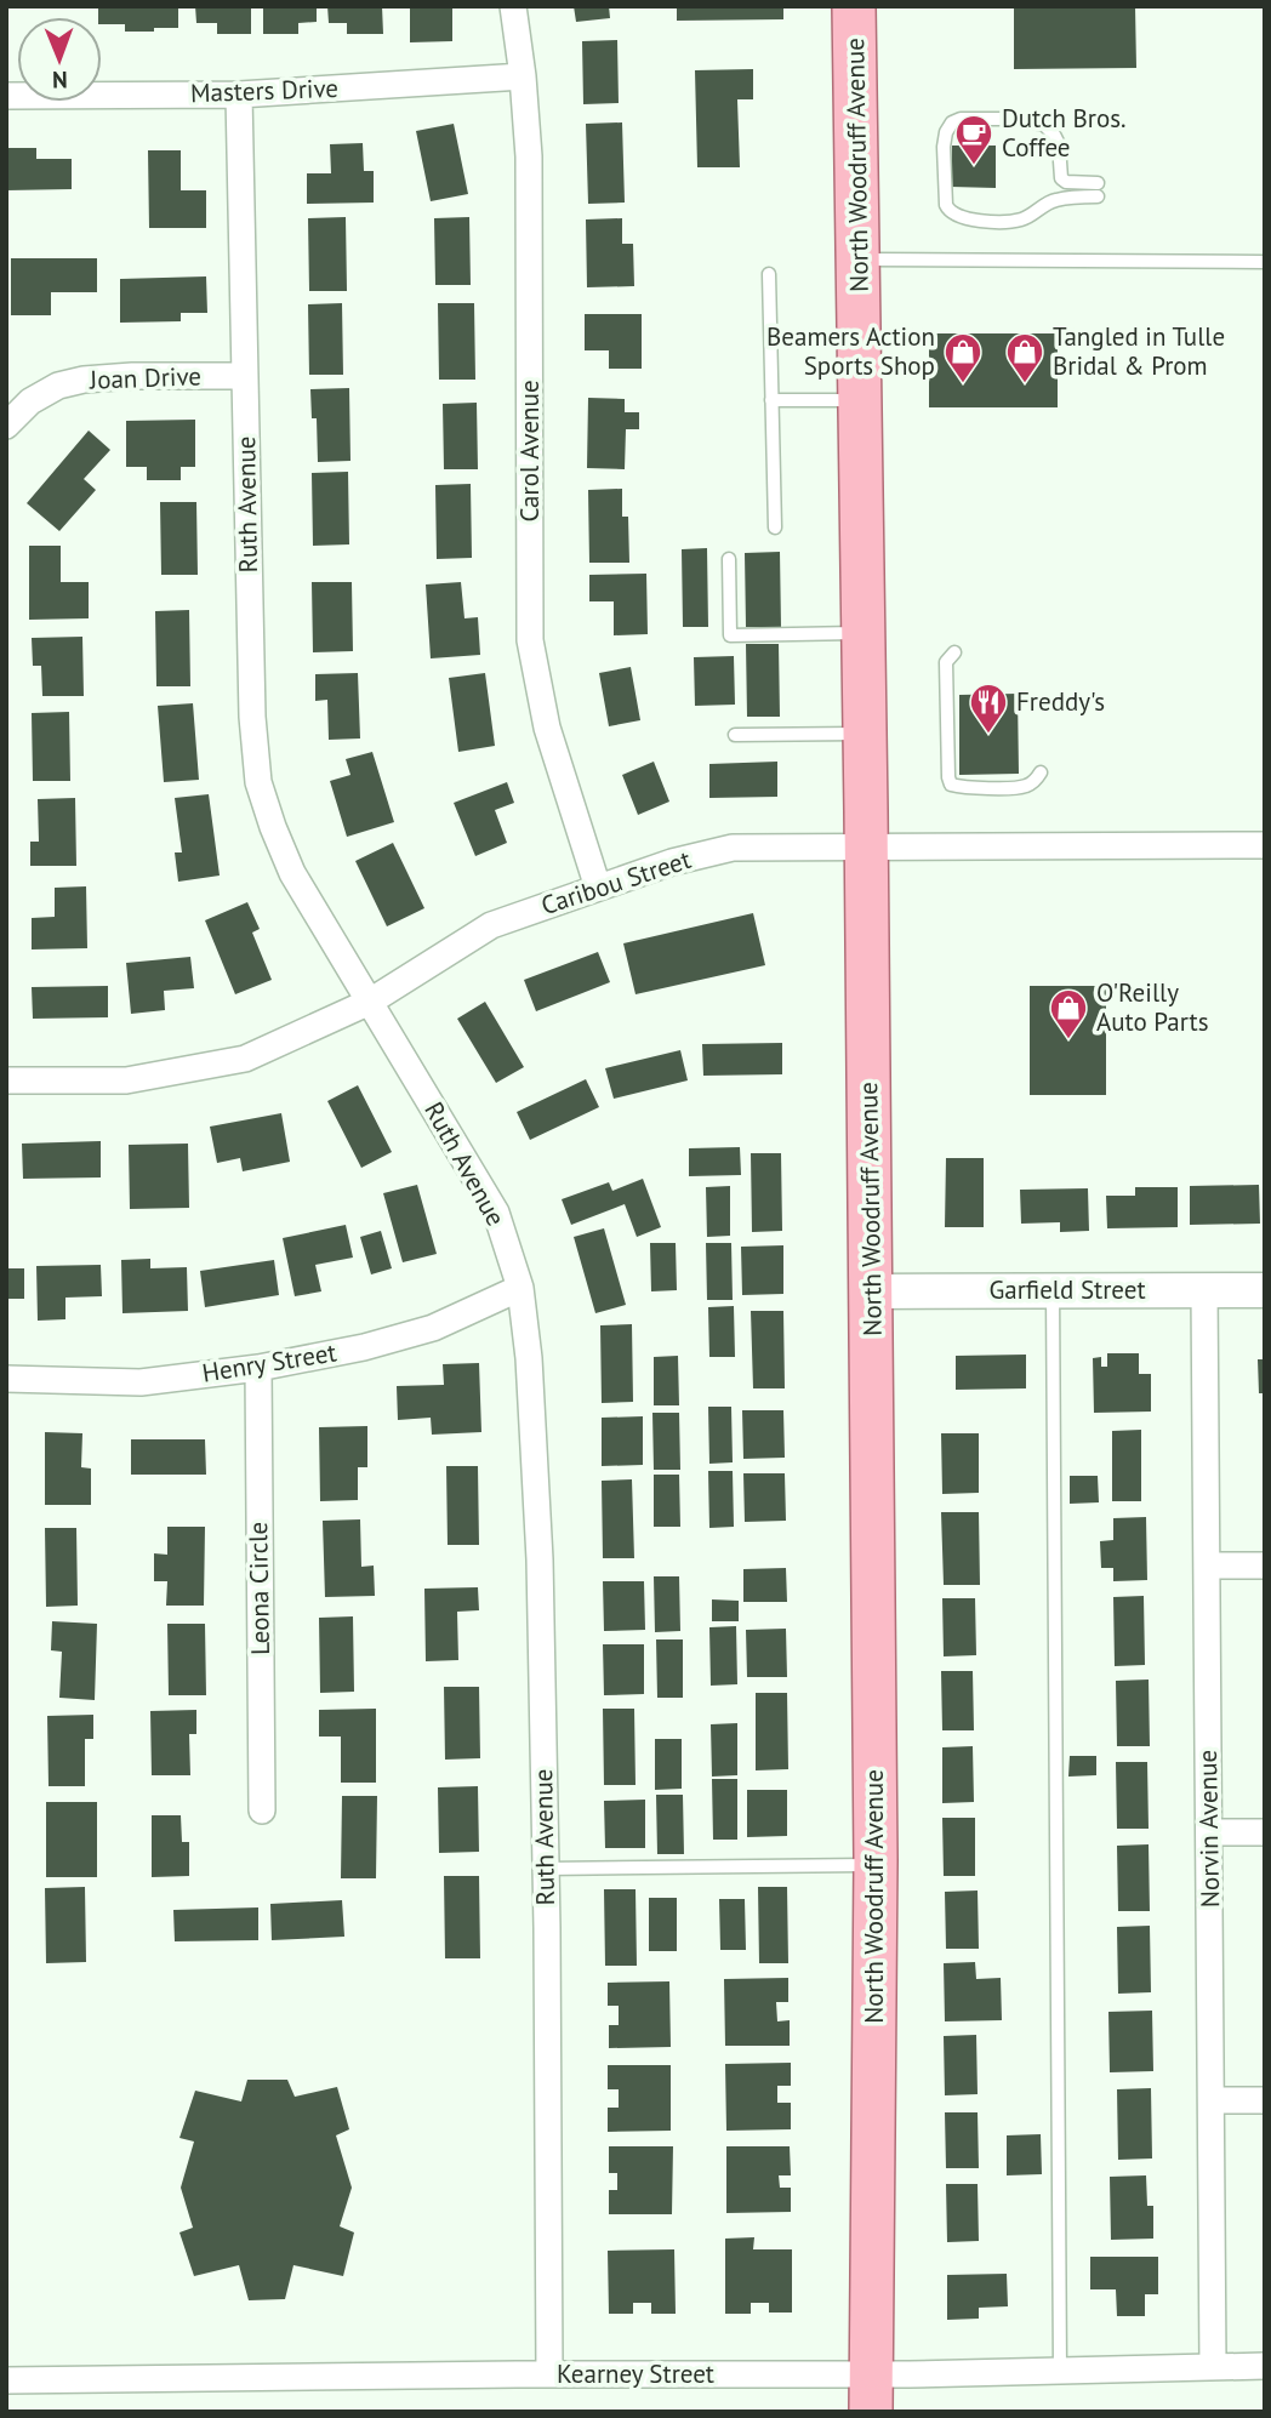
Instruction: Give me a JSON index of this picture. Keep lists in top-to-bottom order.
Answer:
{
  "streets": {
    "main road": ["North Woodruff Avenue"],
    "street": [
      "Masters Drive",
      "Joan Drive",
      "Carol Avenue",
      "Ruth Avenue",
      "Caribou Street",
      "Garfield Street",
      "Henry Street",
      "Leona Circle",
      "Norvin Avenue",
      "Kearney Street"
    ]
  },
  "crossings": [
    ["Masters Drive", "Carol Avenue"],
    ["Masters Drive", "Ruth Avenue"],
    ["North Woodruff Avenue", "Caribou Street"],
    ["North Woodruff Avenue", "Garfield Street"],
    ["North Woodruff Avenue", "Kearney Street"],
    ["Joan Drive", "Ruth Avenue"],
    ["Carol Avenue", "Caribou Street"],
    ["Ruth Avenue", "Caribou Street"],
    ["Ruth Avenue", "Henry Street"],
    ["Ruth Avenue", "Kearney Street"],
    ["Garfield Street", "Norvin Avenue"],
    ["Henry Street", "Leona Circle"],
    ["Norvin Avenue", "Kearney Street"]
  ],
  "places": {
    "cafe": ["Dutch Bros. Coffee"],
    "shop": ["Beamers Action Sports Shop", "Tangled in Tulle Bridal & Prom", "O'Reilly Auto Parts"],
    "restaurant": ["Freddy's"]
  },
  "north": "bottom"
}
